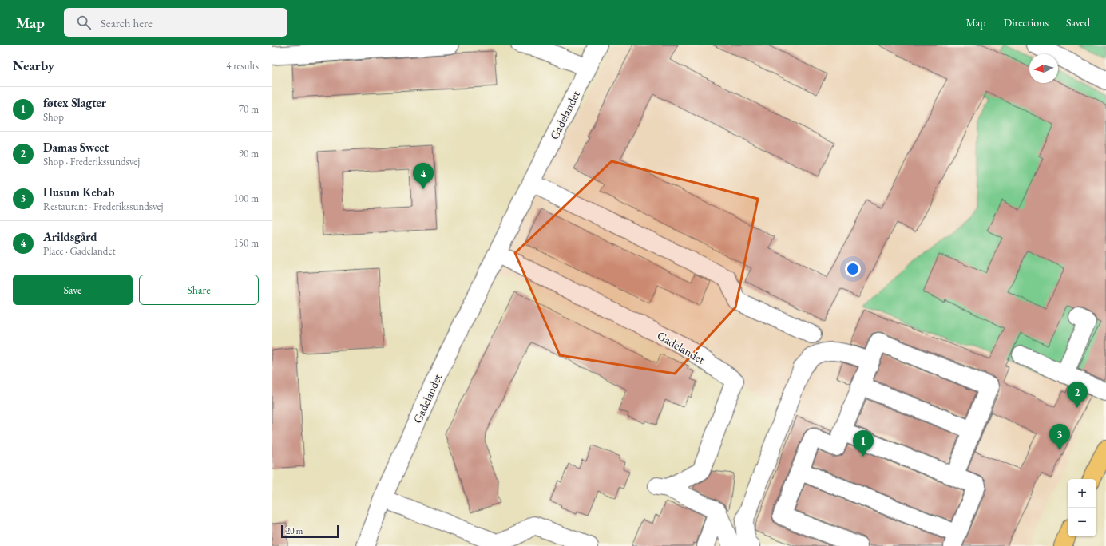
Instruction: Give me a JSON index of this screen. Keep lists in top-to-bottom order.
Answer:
{
  "streets": {
    "street": ["Gadelandet"]
  },
  "scale_bar": "20 m",
  "north": "left",
  "page": {
    "header": "Map",
    "search": "Search here",
    "nav": ["Map", "Directions", "Saved"],
    "heading": ["Nearby", "4 results"],
    "list": [
      {
        "mark": "1",
        "name": "føtex Slagter",
        "note": "Shop",
        "value": "70 m"
      },
      {
        "mark": "2",
        "name": "Damas Sweet",
        "note": "Shop · Frederikssundsvej",
        "value": "90 m"
      },
      {
        "mark": "3",
        "name": "Husum Kebab",
        "note": "Restaurant · Frederikssundsvej",
        "value": "100 m"
      },
      {
        "mark": "4",
        "name": "Arildsgård",
        "note": "Place · Gadelandet",
        "value": "150 m"
      }
    ],
    "pins": [
      "4",
      "2",
      "3",
      "1"
    ],
    "buttons": ["Save", "Share"],
    "map_buttons": ["+", "−"],
    "scale": "20 m"
  }
}
